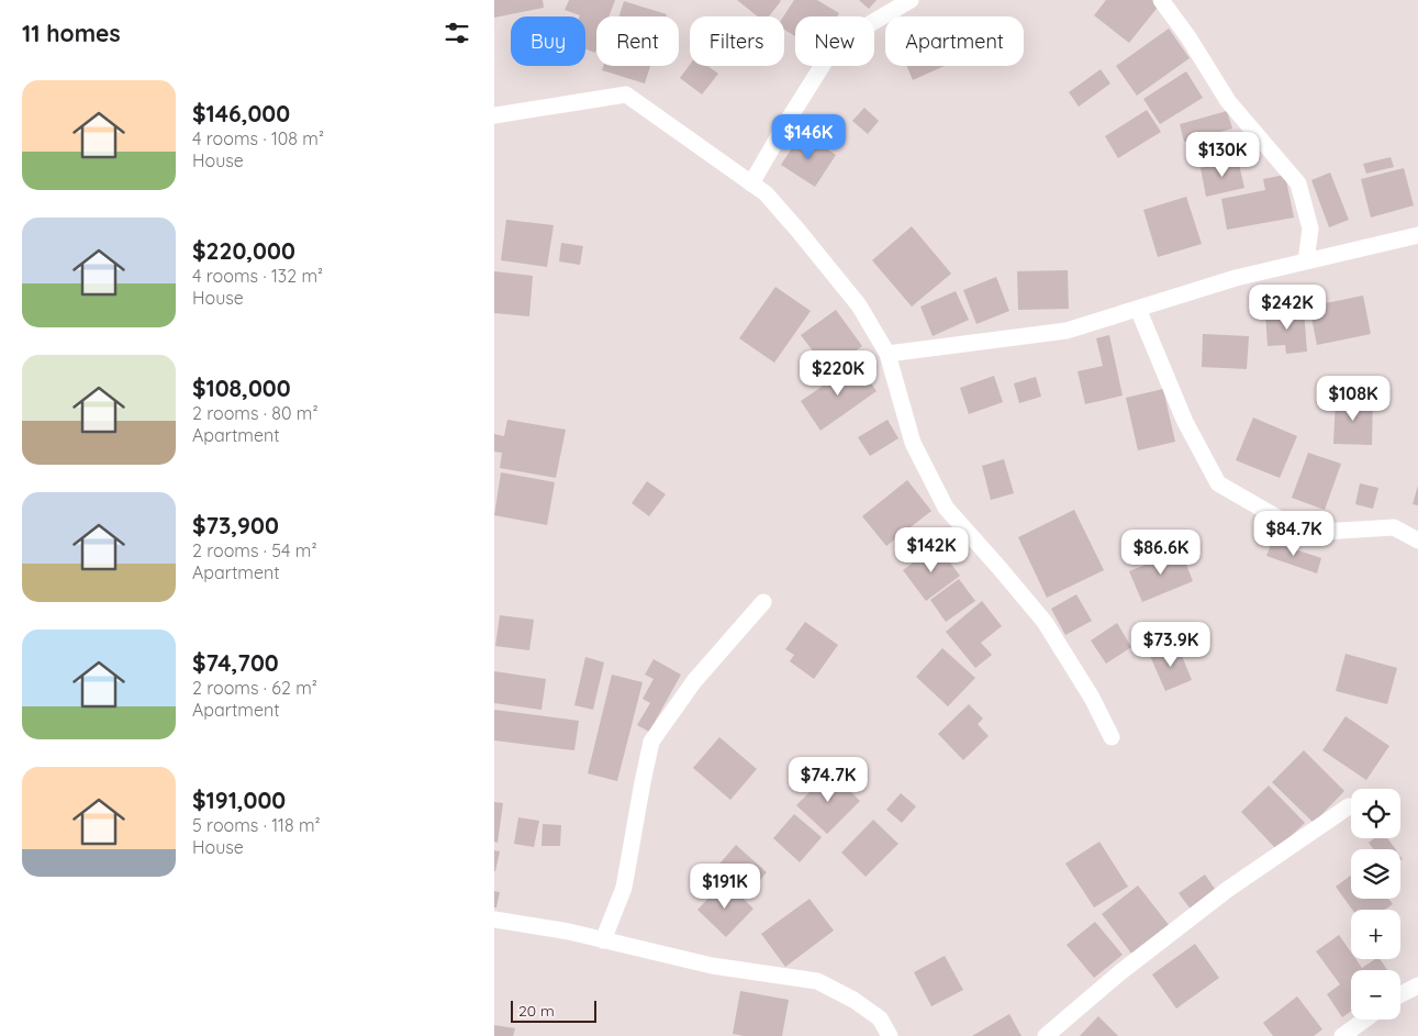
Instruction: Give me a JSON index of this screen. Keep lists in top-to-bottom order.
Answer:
{
  "scale_bar": "20 m",
  "page": {
    "heading": "11 homes",
    "chip": [
      "Buy",
      "Rent",
      "Filters",
      "New",
      "Apartment"
    ],
    "list": [
      {
        "name": "$146,000",
        "note": "4 rooms · 108 m² · House"
      },
      {
        "name": "$220,000",
        "note": "4 rooms · 132 m² · House"
      },
      {
        "name": "$108,000",
        "note": "2 rooms · 80 m² · Apartment"
      },
      {
        "name": "$73,900",
        "note": "2 rooms · 54 m² · Apartment"
      },
      {
        "name": "$74,700",
        "note": "2 rooms · 62 m² · Apartment"
      },
      {
        "name": "$191,000",
        "note": "5 rooms · 118 m² · House"
      }
    ],
    "price": [
      "$146K",
      "$130K",
      "$242K",
      "$220K",
      "$108K",
      "$84.7K",
      "$142K",
      "$86.6K",
      "$73.9K",
      "$74.7K",
      "$191K"
    ],
    "map_buttons": ["+", "−"],
    "scale": "20 m"
  }
}
